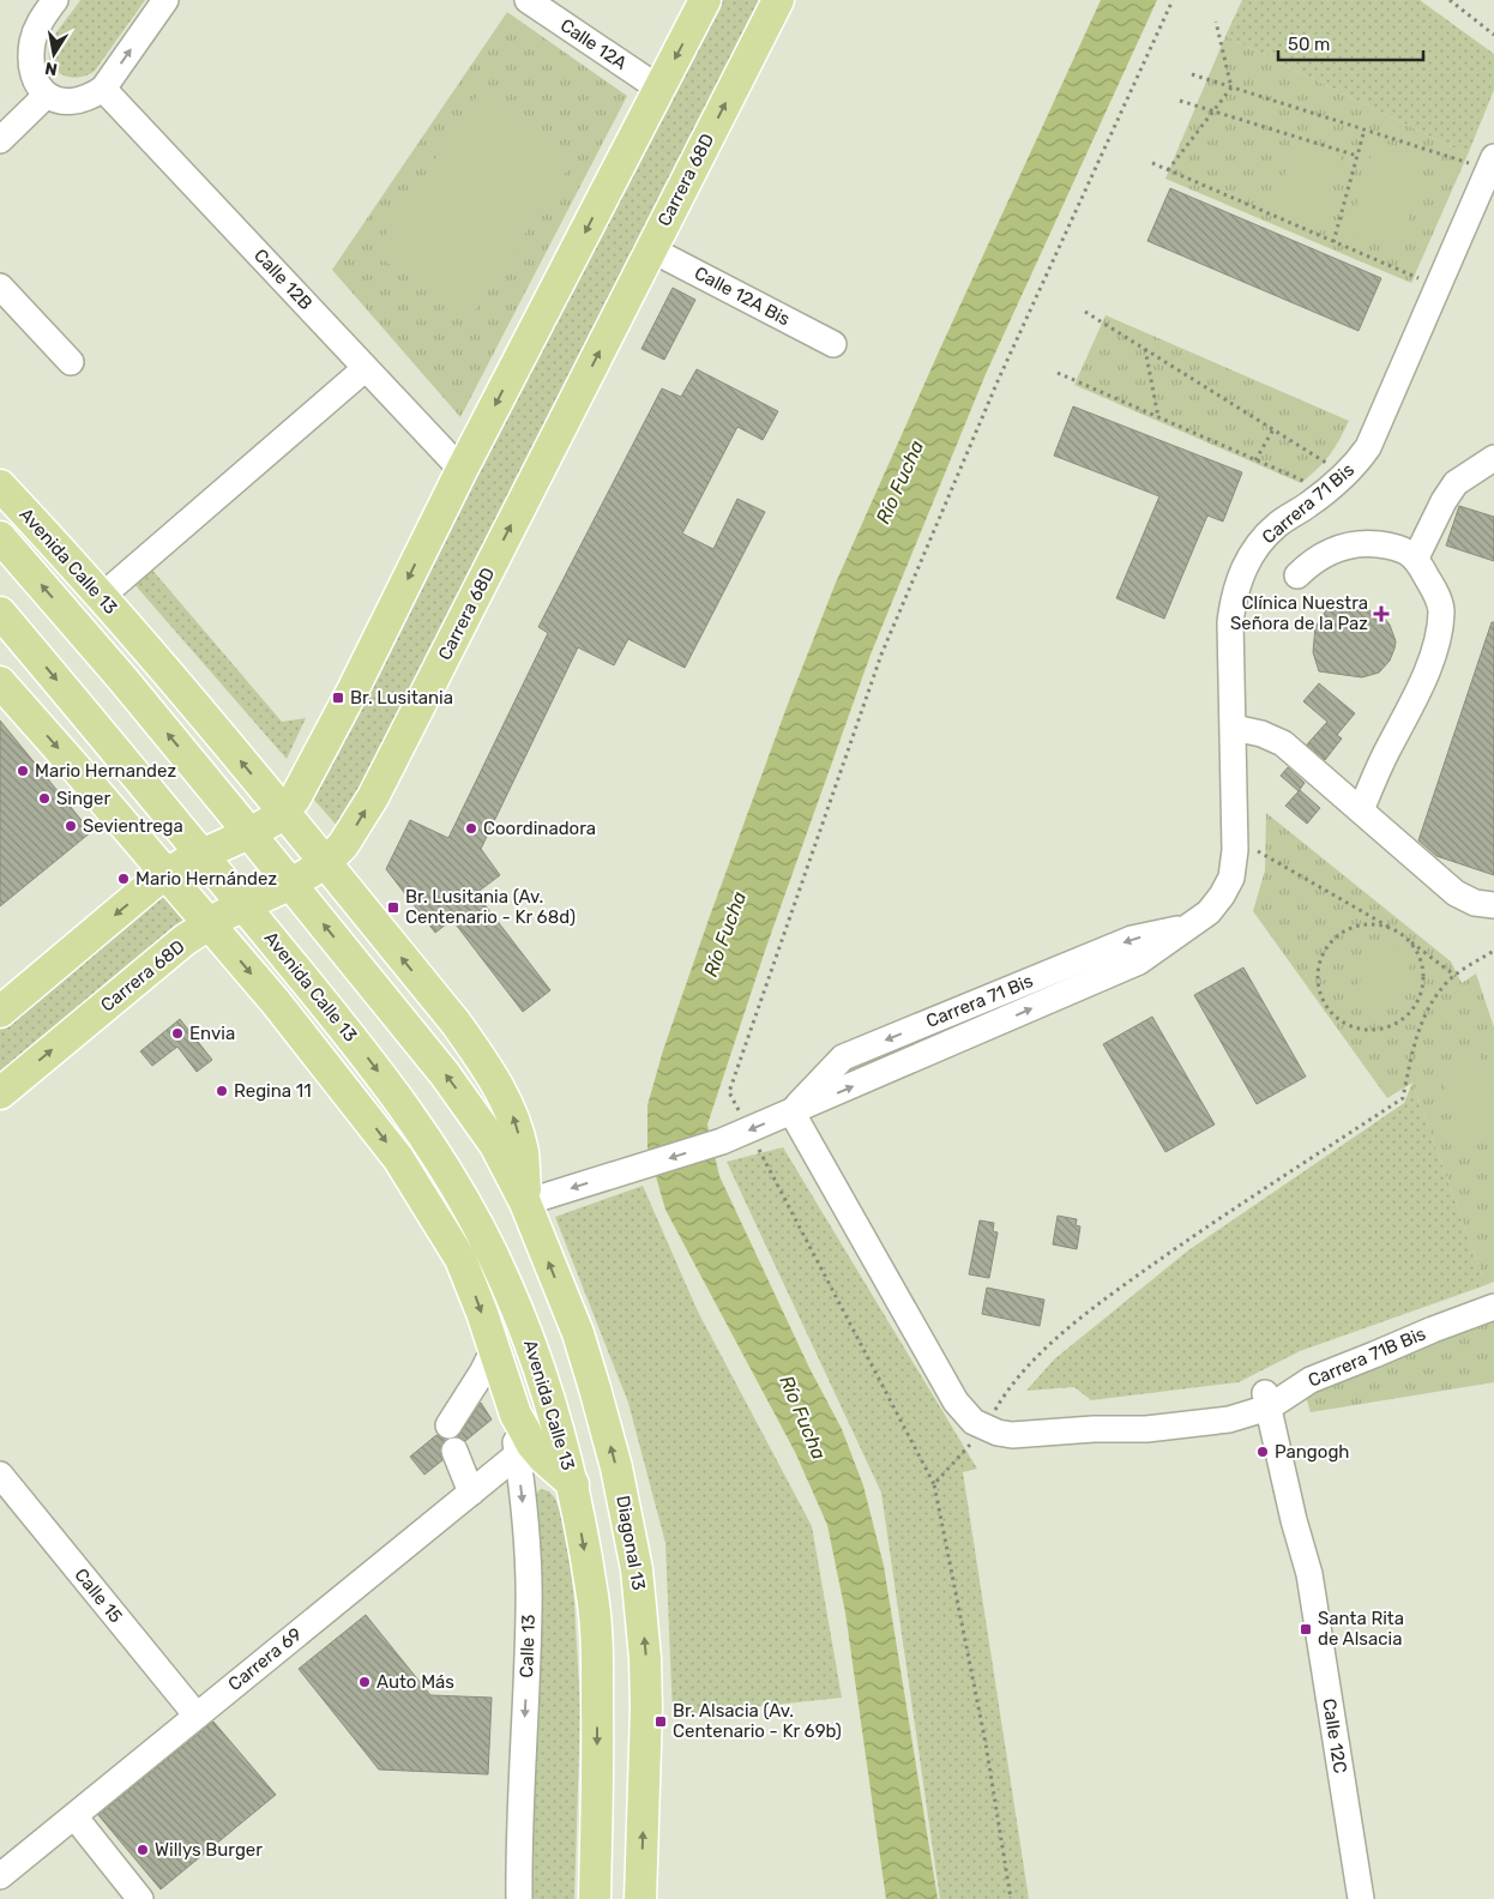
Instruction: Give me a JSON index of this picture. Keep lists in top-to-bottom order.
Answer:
{
  "streets": {
    "main road": ["Carrera 68D", "Avenida Calle 13", "Diagonal 13"],
    "street": [
      "Calle 12A",
      "Calle 12B",
      "Calle 12A Bis",
      "Carrera 71 Bis",
      "Carrera 71B Bis",
      "Calle 15",
      "Calle 13",
      "Carrera 69",
      "Calle 12C"
    ]
  },
  "crossings": [
    ["Carrera 68D", "Calle 12A Bis"],
    ["Carrera 68D", "Avenida Calle 13"],
    ["Carrera 71 Bis", "Avenida Calle 13"],
    ["Carrera 71 Bis", "Diagonal 13"],
    ["Avenida Calle 13", "Diagonal 13"],
    ["Avenida Calle 13", "Calle 13"],
    ["Avenida Calle 13", "Carrera 69"],
    ["Carrera 71B Bis", "Calle 12C"],
    ["Calle 15", "Carrera 69"],
    ["Calle 13", "Carrera 69"]
  ],
  "one_way": ["Calle 13"],
  "water": ["Río Fucha"],
  "places": {
    "health": ["Clínica Nuestra Señora de la Paz"],
    "transit": [
      "Br. Lusitania",
      "Br. Lusitania (Av. Centenario - Kr 68d)",
      "Santa Rita de Alsacia",
      "Br. Alsacia (Av. Centenario - Kr 69b)"
    ],
    "other": [
      "Mario Hernandez",
      "Singer",
      "Sevientrega",
      "Coordinadora",
      "Mario Hernández",
      "Envia",
      "Regina 11",
      "Pangogh",
      "Auto Más",
      "Willys Burger"
    ]
  },
  "scale_bar": "50 m",
  "north": "bottom"
}
